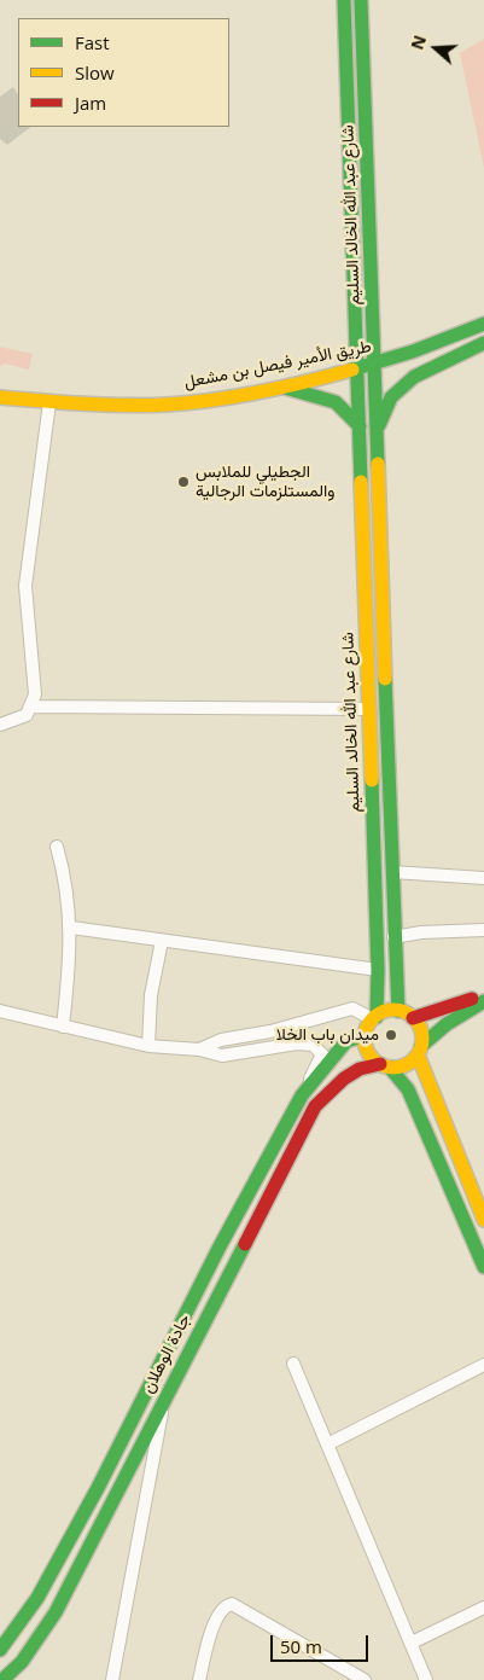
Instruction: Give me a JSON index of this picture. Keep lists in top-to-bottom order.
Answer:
{
  "streets": {
    "main road": ["شارع عبد الله الخالد السليم", "طريق الأمير فيصل بن مشعل", "جادة الوهلان"]
  },
  "crossings": [
    ["شارع عبد الله الخالد السليم", "طريق الأمير فيصل بن مشعل"],
    ["شارع عبد الله الخالد السليم", "جادة الوهلان"]
  ],
  "places": ["الجطيلي للملابس والمستلزمات الرجالية", "ميدان باب الخلا"],
  "legend": ["Fast", "Slow", "Jam"],
  "scale_bar": "50 m",
  "north": "left"
}
